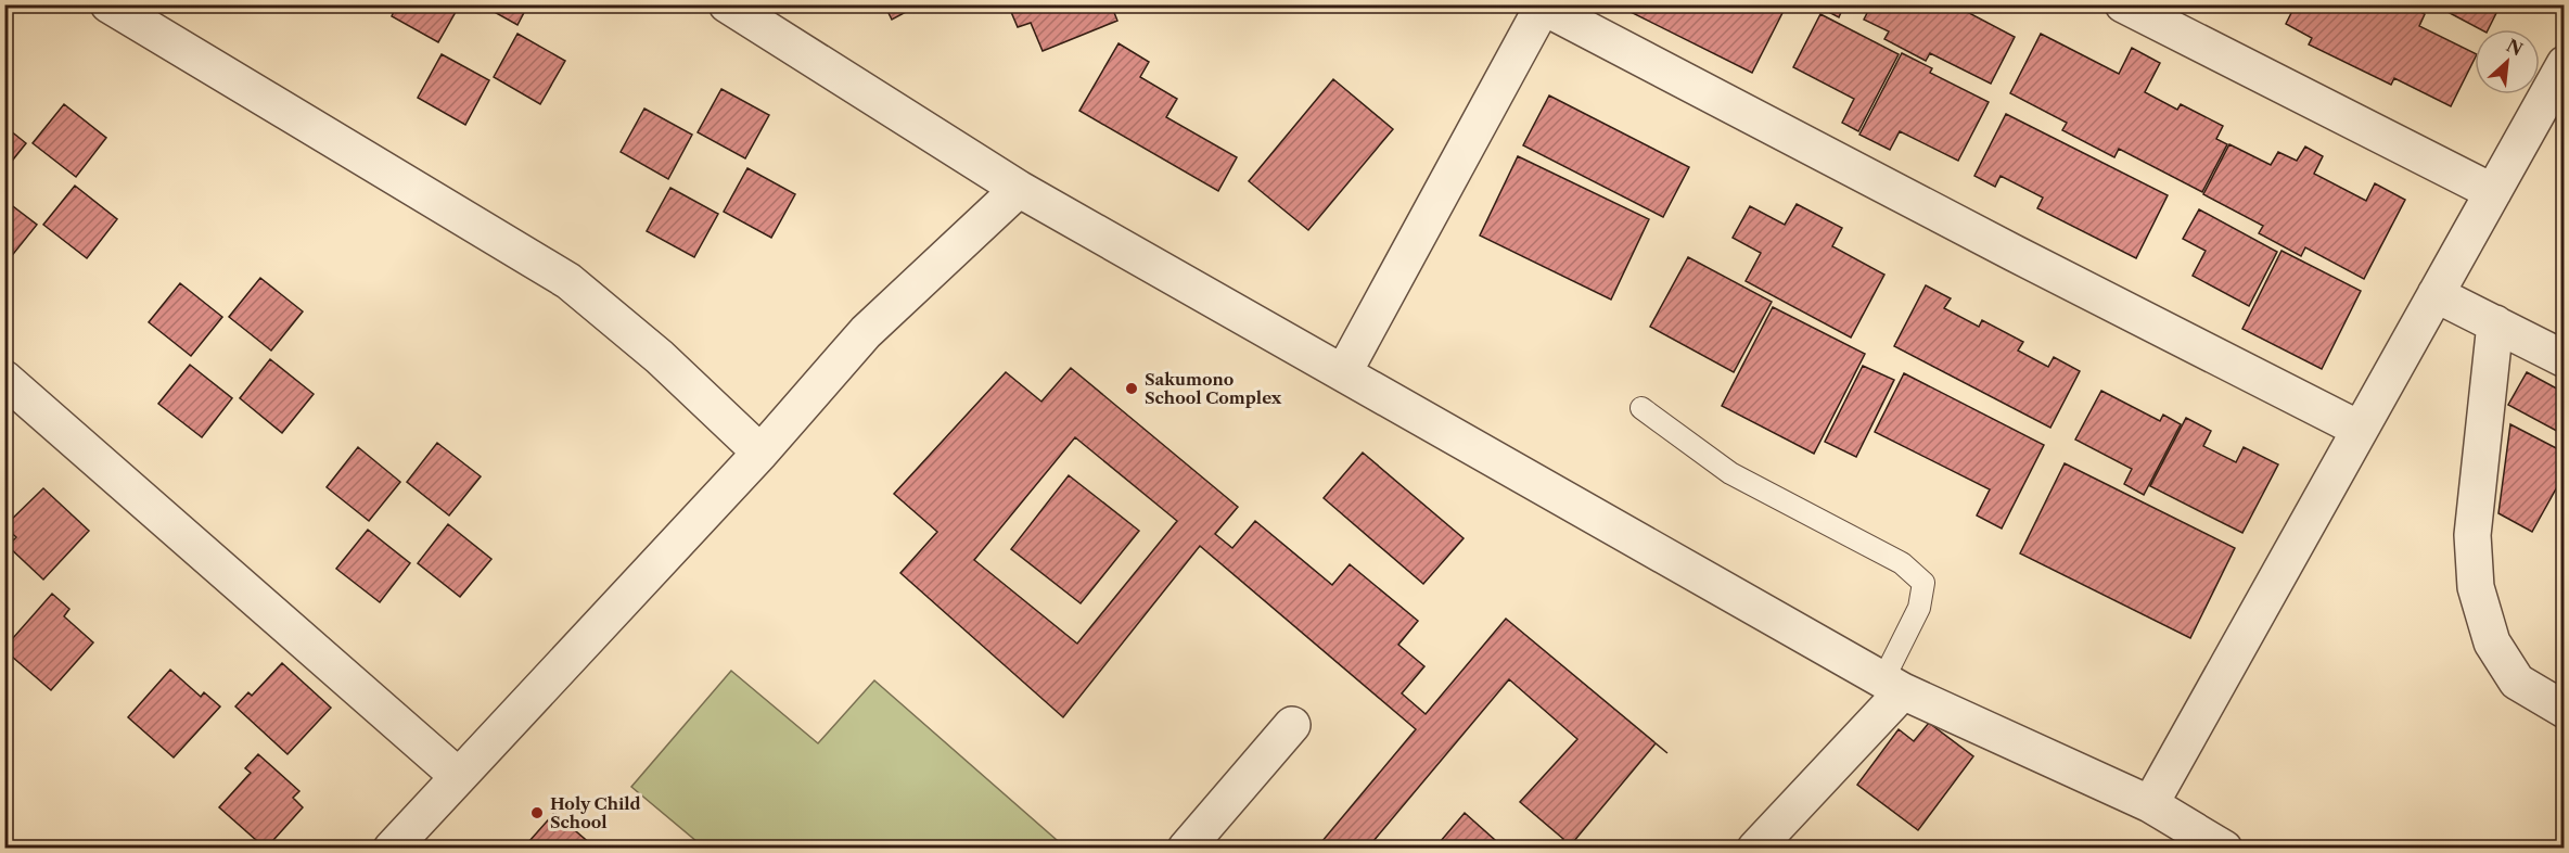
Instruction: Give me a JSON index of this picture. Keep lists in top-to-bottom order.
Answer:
{
  "places": ["Sakumono School Complex", "Holy Child School"],
  "north": "top right"
}
